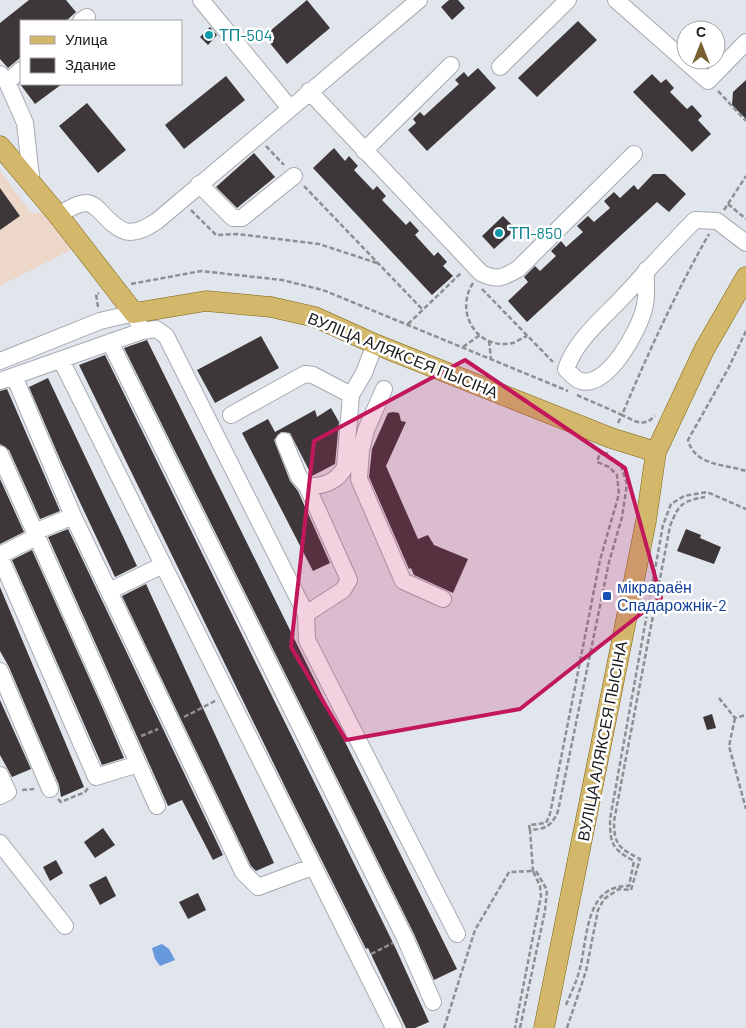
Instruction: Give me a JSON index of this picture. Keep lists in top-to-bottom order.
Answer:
{
  "streets": {
    "main road": ["ВУЛІЦА АЛЯКСЕЯ ПЫСІНА"]
  },
  "places": {
    "other": ["ТП-504", "ТП-850"],
    "transit": ["мікрараён Спадарожнік-2"]
  },
  "legend": ["Улица", "Здание"],
  "north": "top"
}
